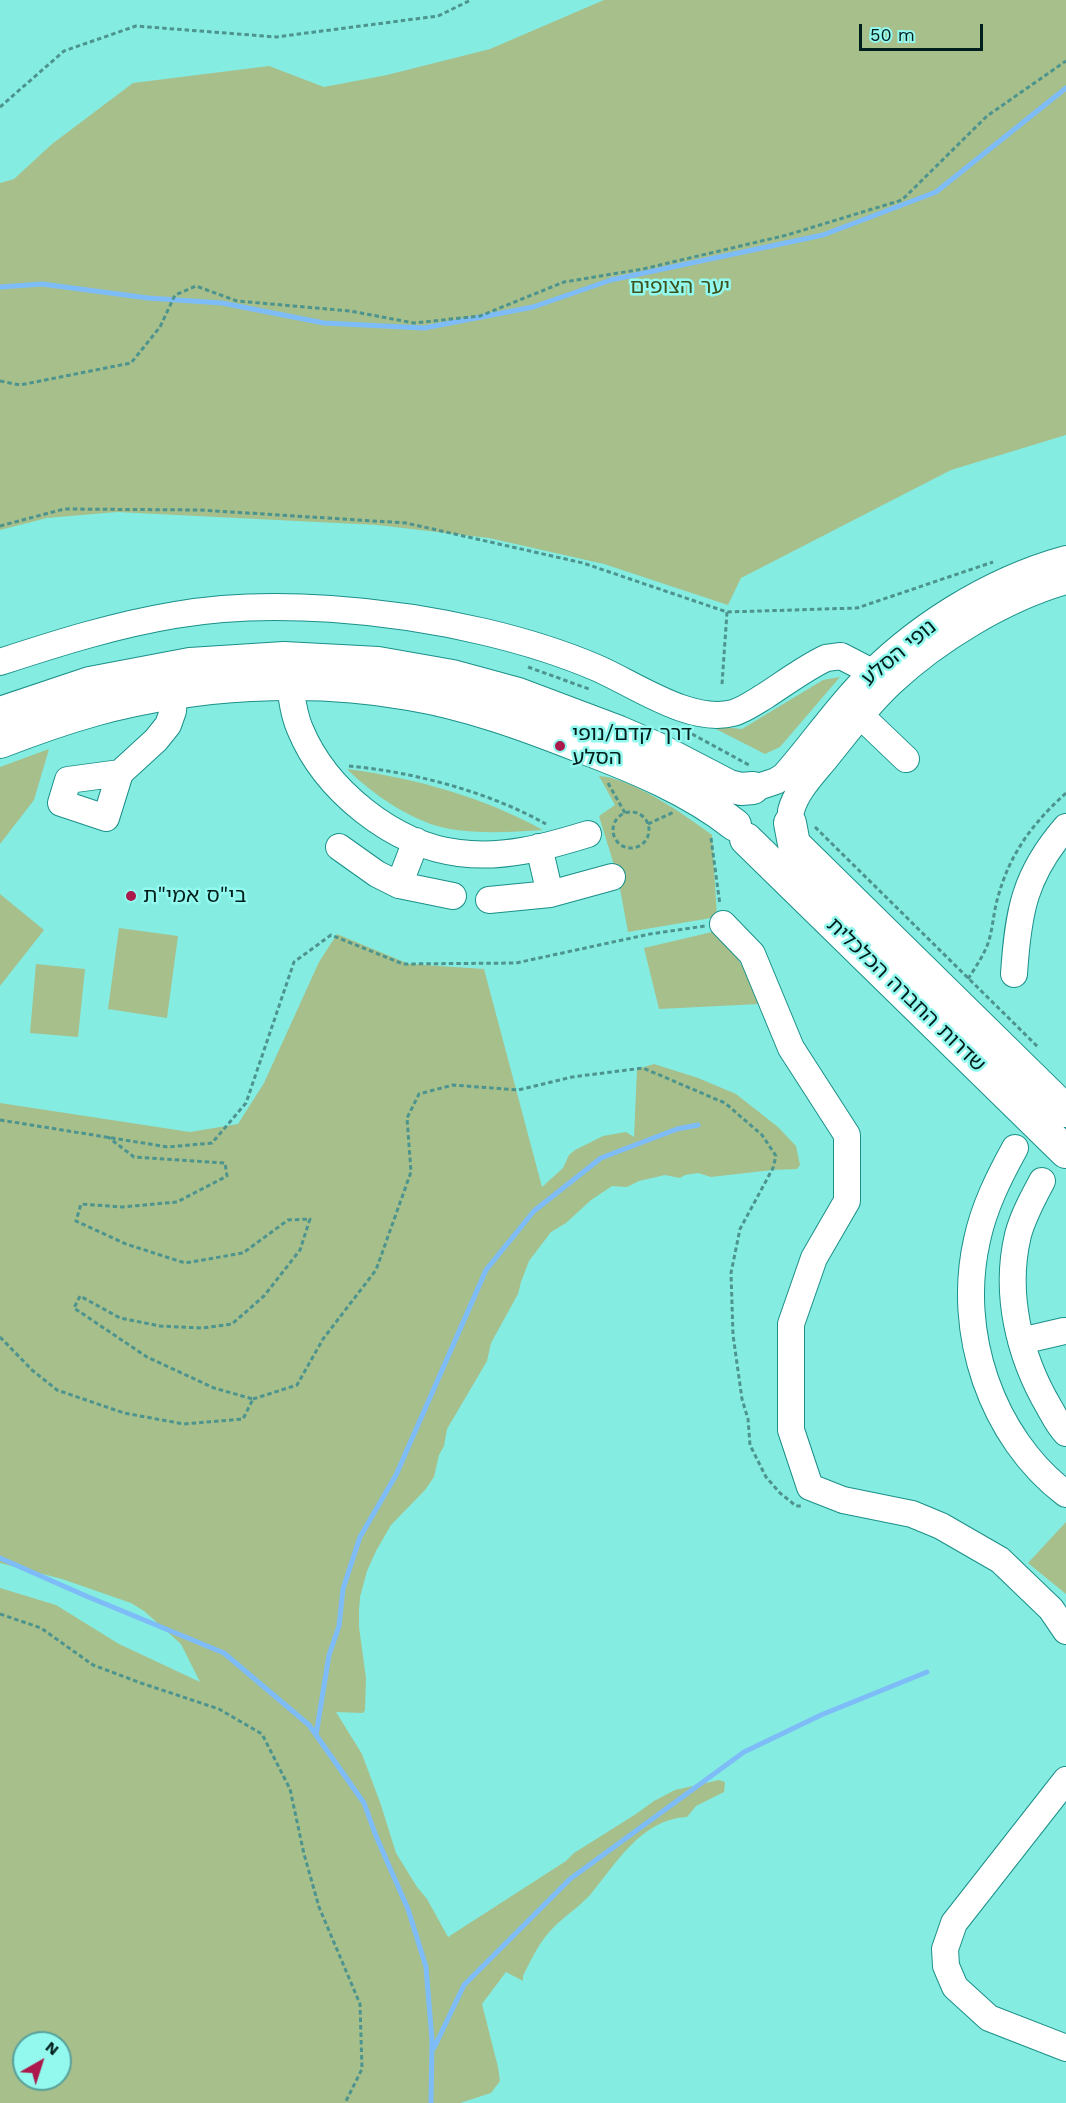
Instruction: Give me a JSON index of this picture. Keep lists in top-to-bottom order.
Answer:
{
  "streets": {
    "main road": ["שדרות החברה הכלכלית"],
    "street": ["נופי הסלע"]
  },
  "crossings": [
    ["נופי הסלע", "שדרות החברה הכלכלית"]
  ],
  "parks": ["יער הצופים"],
  "places": ["דרך קדם/נופי הסלע", "בי\"ס אמי\"ת"],
  "scale_bar": "50 m",
  "north": "top right"
}
